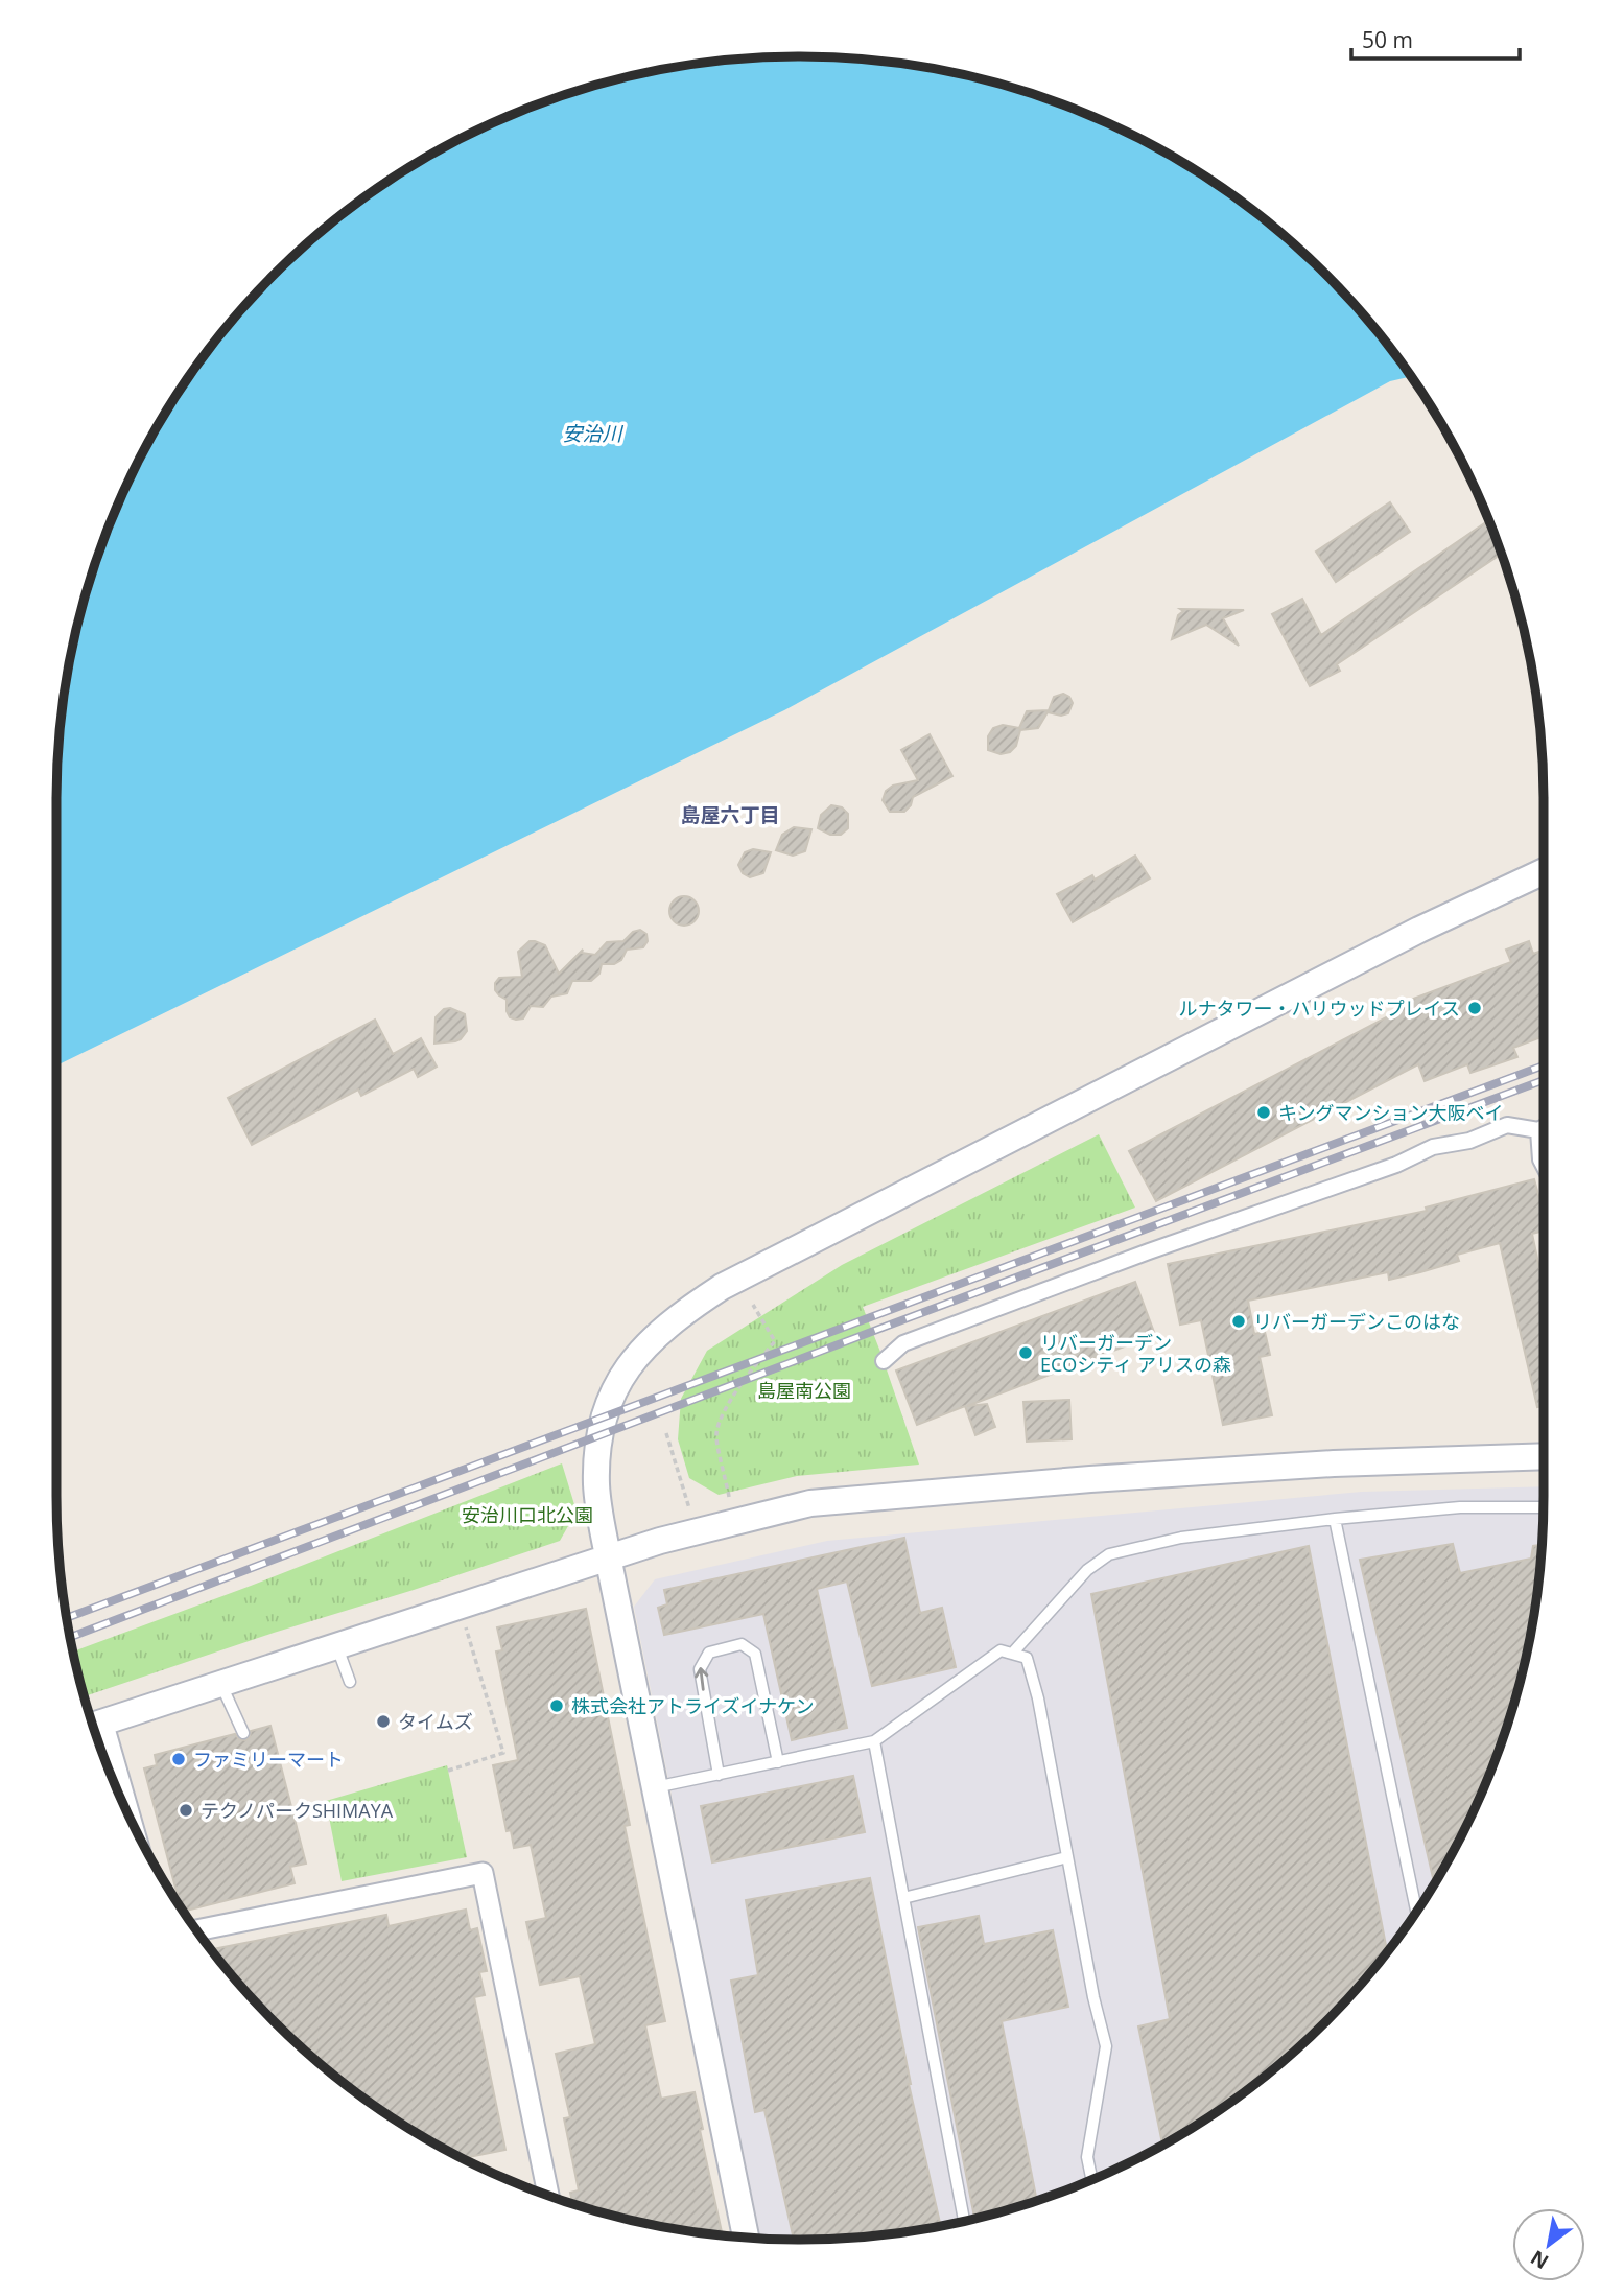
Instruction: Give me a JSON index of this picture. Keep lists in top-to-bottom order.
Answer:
{
  "districts": ["島屋六丁目"],
  "water": ["安治川"],
  "parks": ["島屋南公園", "安治川口北公園"],
  "places": [
    "ルナタワー・ハリウッドプレイス",
    "キングマンション大阪ベイ",
    "リバーガーデンこのはな",
    "リバーガーデン ECOシティ アリスの森",
    "株式会社アトライズイナケン",
    "タイムズ",
    "ファミリーマート",
    "テクノパークSHIMAYA"
  ],
  "scale_bar": "50 m",
  "north": "bottom left"
}
